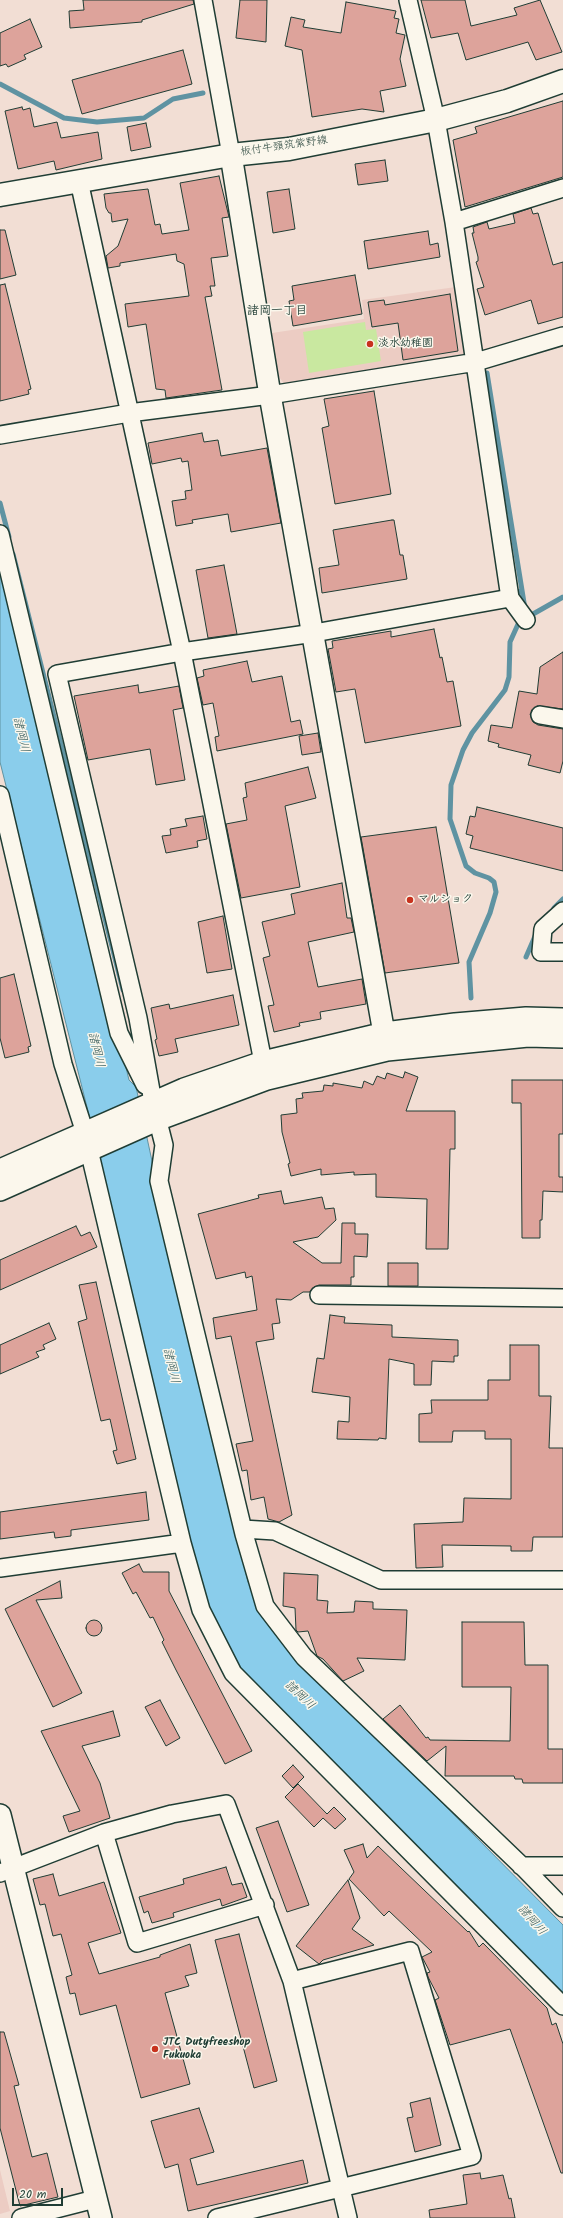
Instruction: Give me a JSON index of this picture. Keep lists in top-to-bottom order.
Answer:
{
  "streets": {
    "main road": ["板付牛頸筑紫野線"]
  },
  "districts": ["諸岡一丁目"],
  "water": ["諸岡川"],
  "places": ["淡水幼稚園", "マルショク", "JTC Dutyfreeshop Fukuoka"],
  "scale_bar": "20 m"
}
